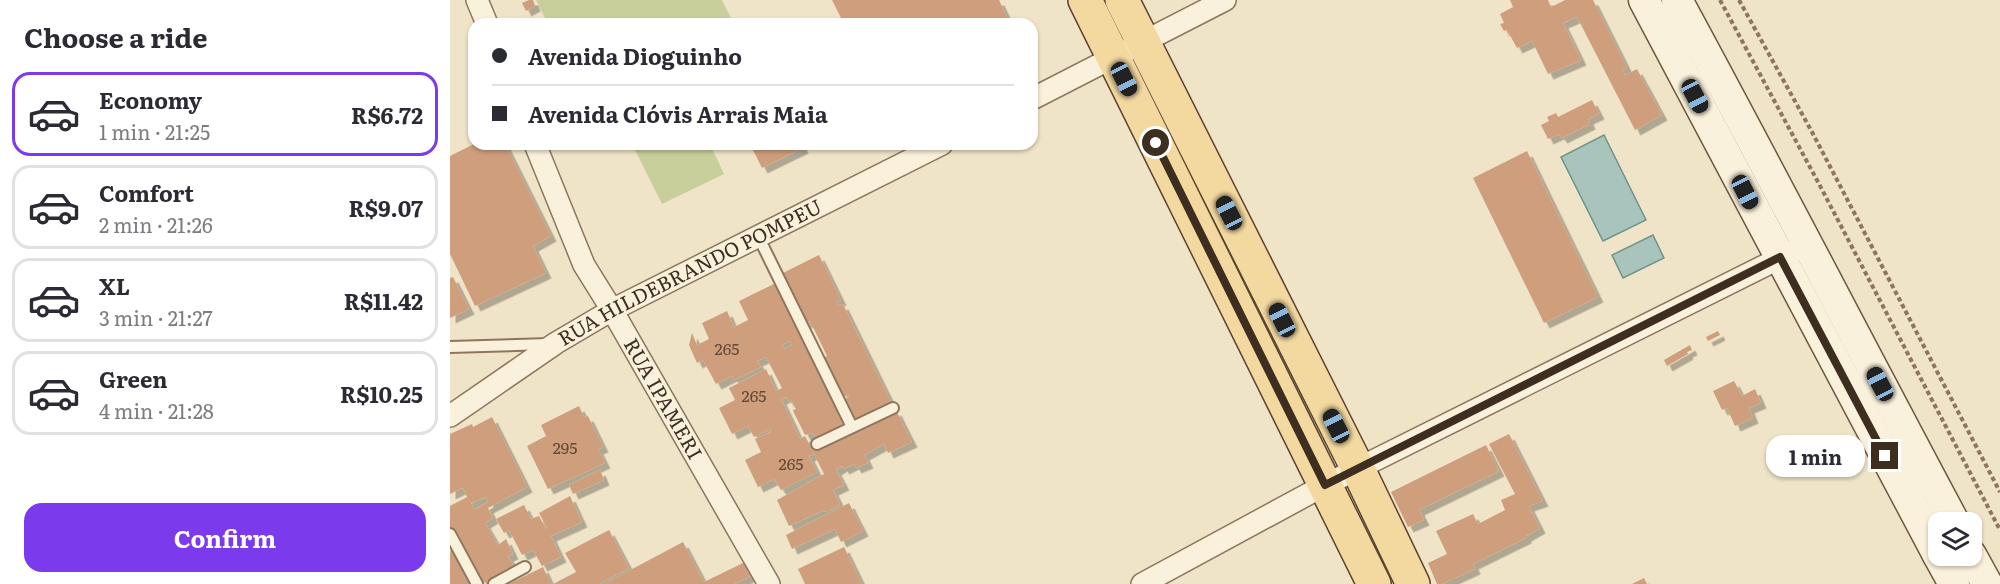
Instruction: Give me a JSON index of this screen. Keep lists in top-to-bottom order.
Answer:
{
  "streets": {
    "street": ["RUA HILDEBRANDO POMPEU", "RUA IPAMERI"]
  },
  "crossings": [
    ["RUA HILDEBRANDO POMPEU", "RUA IPAMERI"]
  ],
  "house_numbers": [
    "265",
    "265",
    "295",
    "265"
  ],
  "page": {
    "heading": "Choose a ride",
    "banner": ["Avenida Dioguinho", "Avenida Clóvis Arrais Maia"],
    "list": [
      {
        "name": "Economy",
        "note": "1 min · 21:25",
        "value": "R$6.72"
      },
      {
        "name": "Comfort",
        "note": "2 min · 21:26",
        "value": "R$9.07"
      },
      {
        "name": "XL",
        "note": "3 min · 21:27",
        "value": "R$11.42"
      },
      {
        "name": "Green",
        "note": "4 min · 21:28",
        "value": "R$10.25"
      }
    ],
    "bubble": "1 min",
    "buttons": "Confirm"
  }
}
